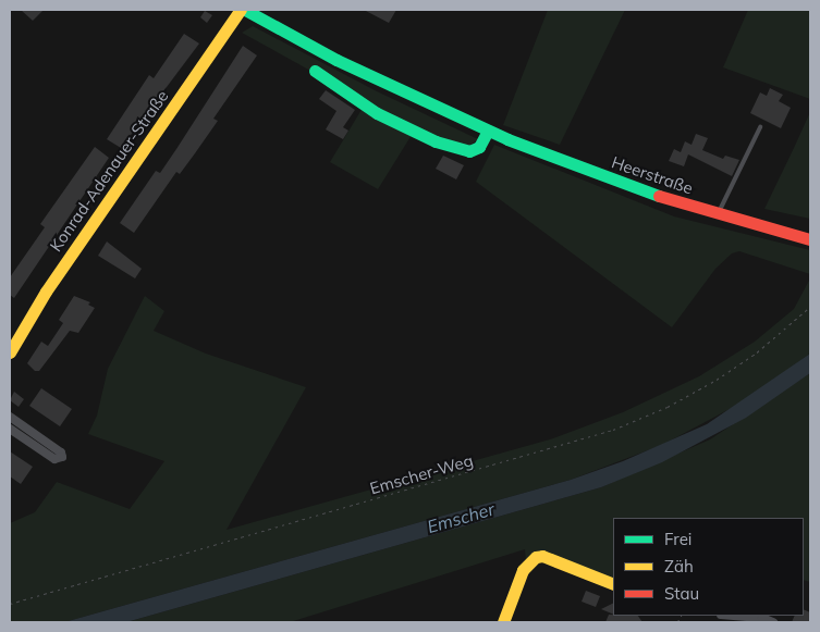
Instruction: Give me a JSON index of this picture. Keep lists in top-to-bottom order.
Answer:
{
  "streets": {
    "street": ["Konrad-Adenauer-Straße", "Heerstraße"],
    "path": ["Emscher-Weg"]
  },
  "water": ["Emscher"],
  "legend": ["Frei", "Zäh", "Stau"]
}
